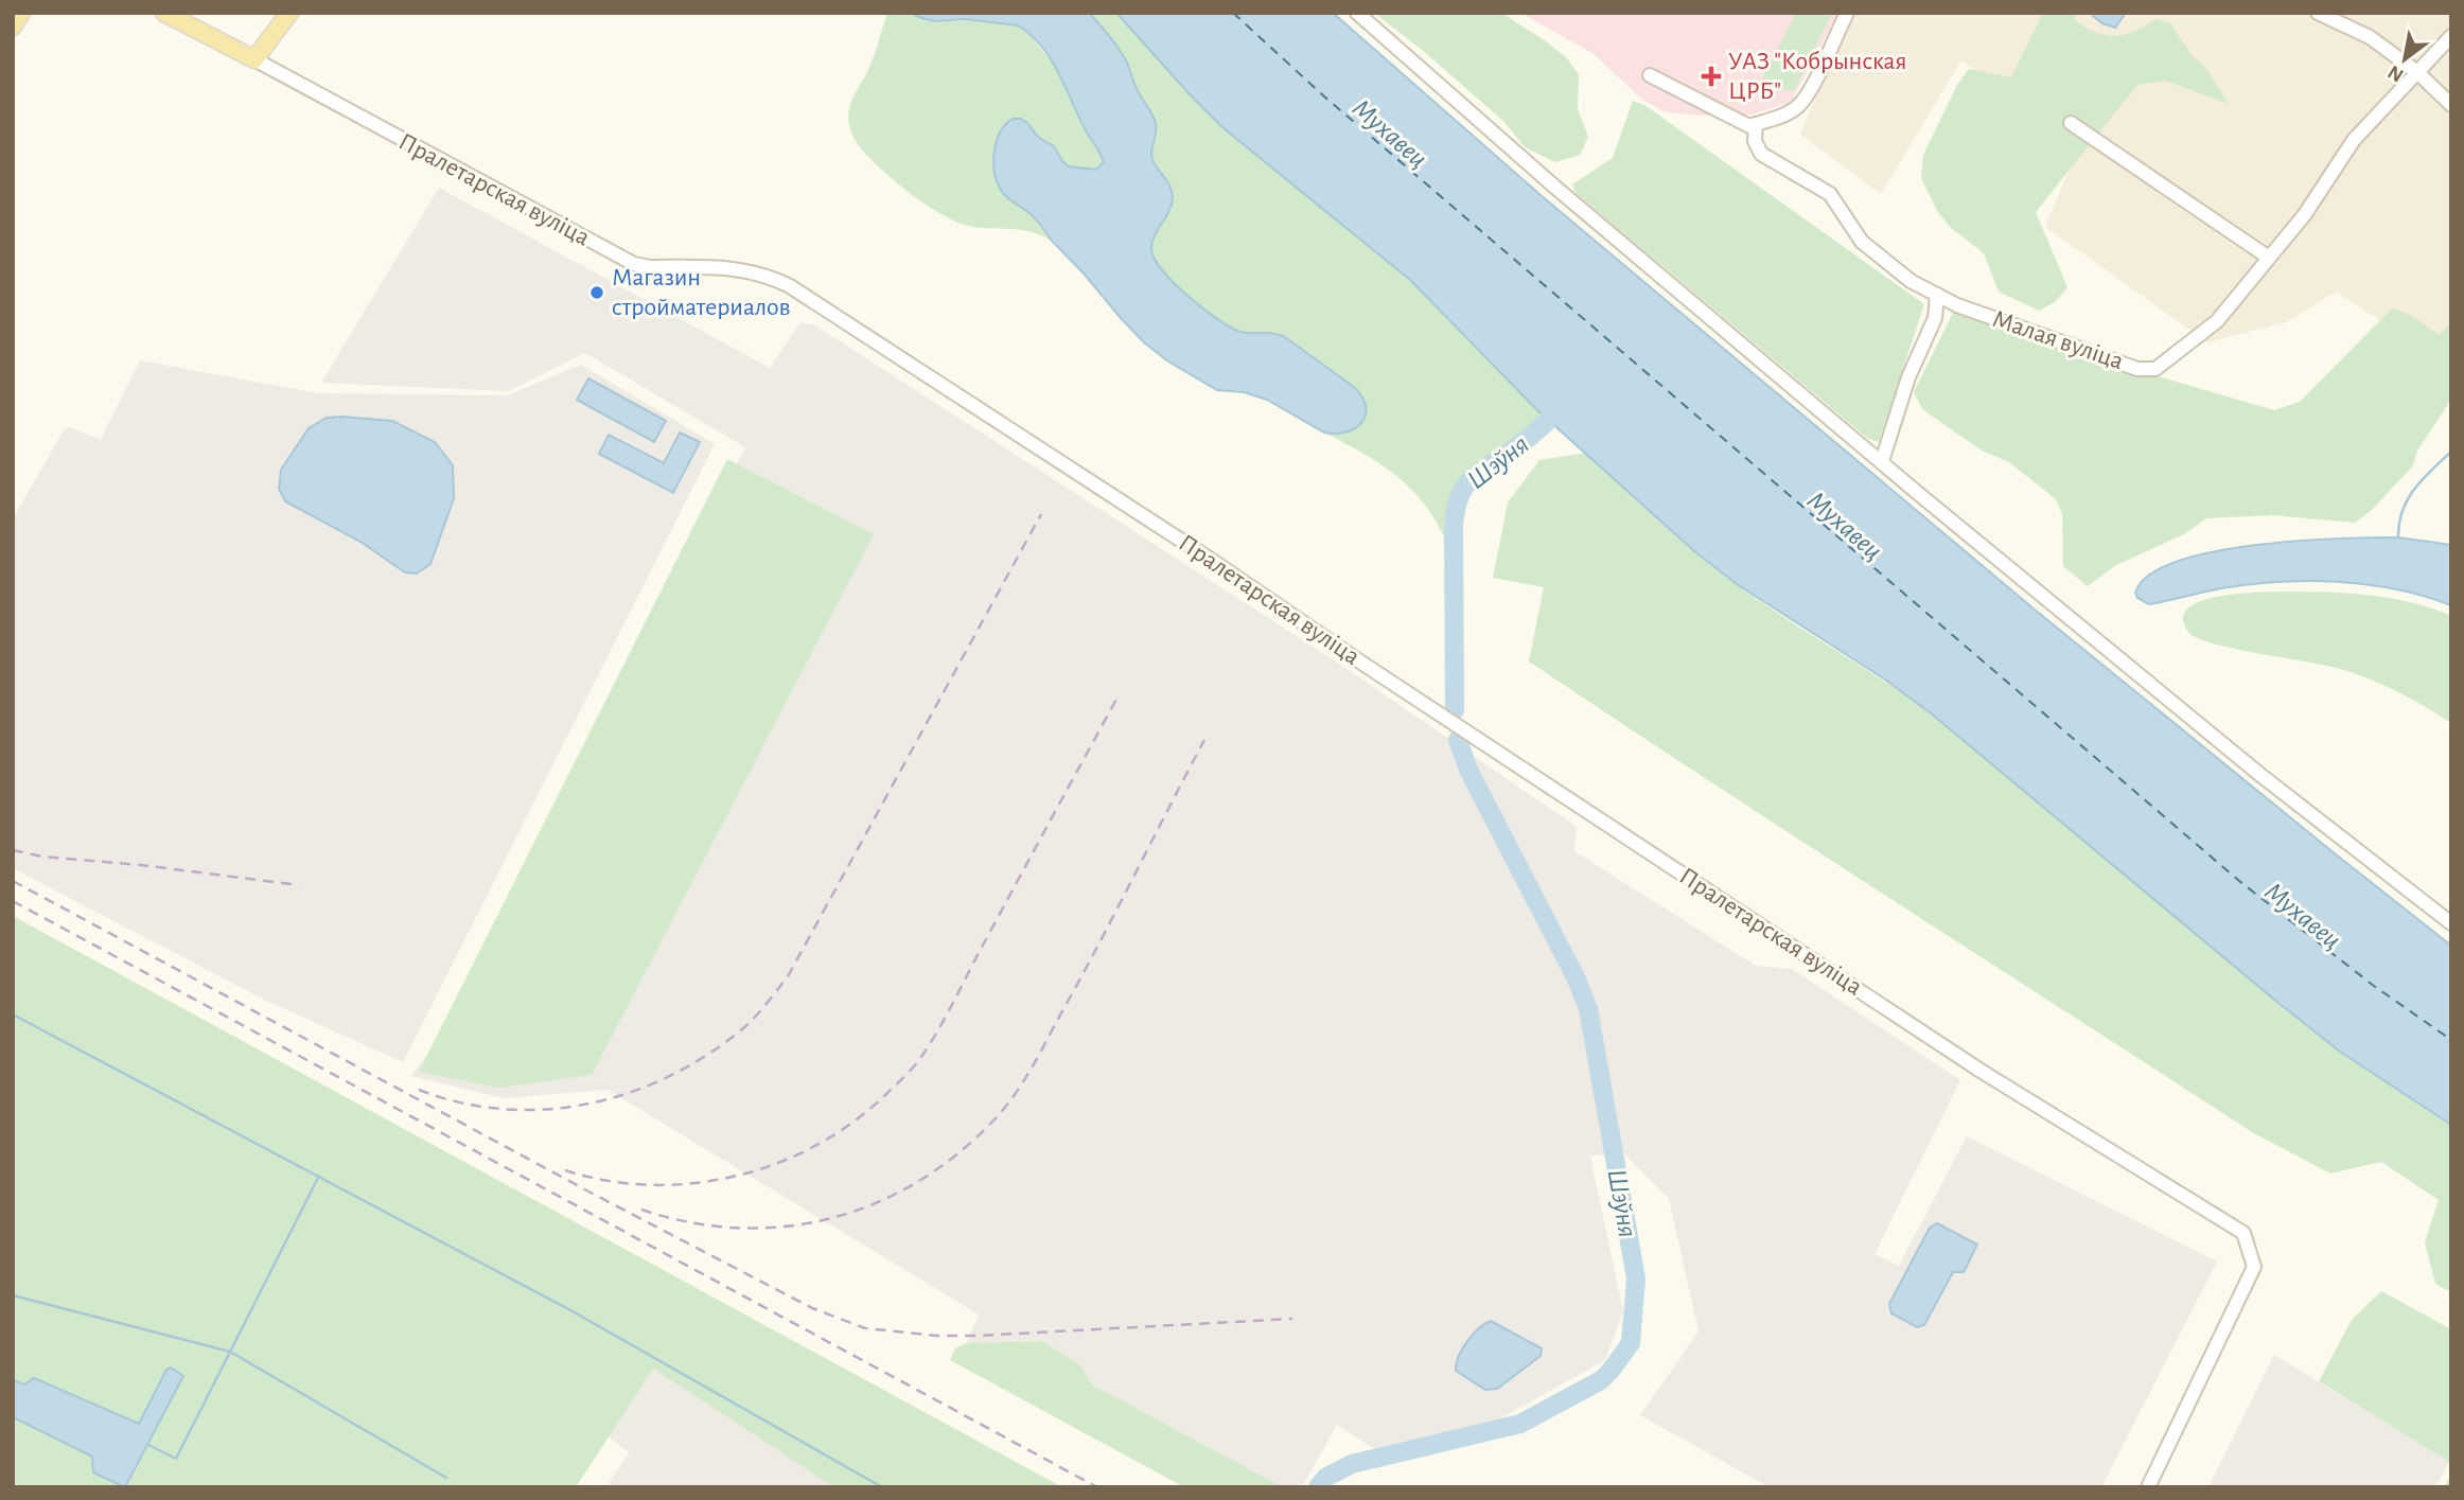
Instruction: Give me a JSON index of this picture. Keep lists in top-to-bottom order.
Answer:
{
  "streets": {
    "main road": ["Пралетарская вуліца"],
    "street": ["Малая вуліца"]
  },
  "water": ["Мухавец", "Шэўня"],
  "places": {
    "health": ["УАЗ \"Кобрынская ЦРБ\""],
    "other": ["Магазин стройматериалов"]
  },
  "north": "bottom left"
}
